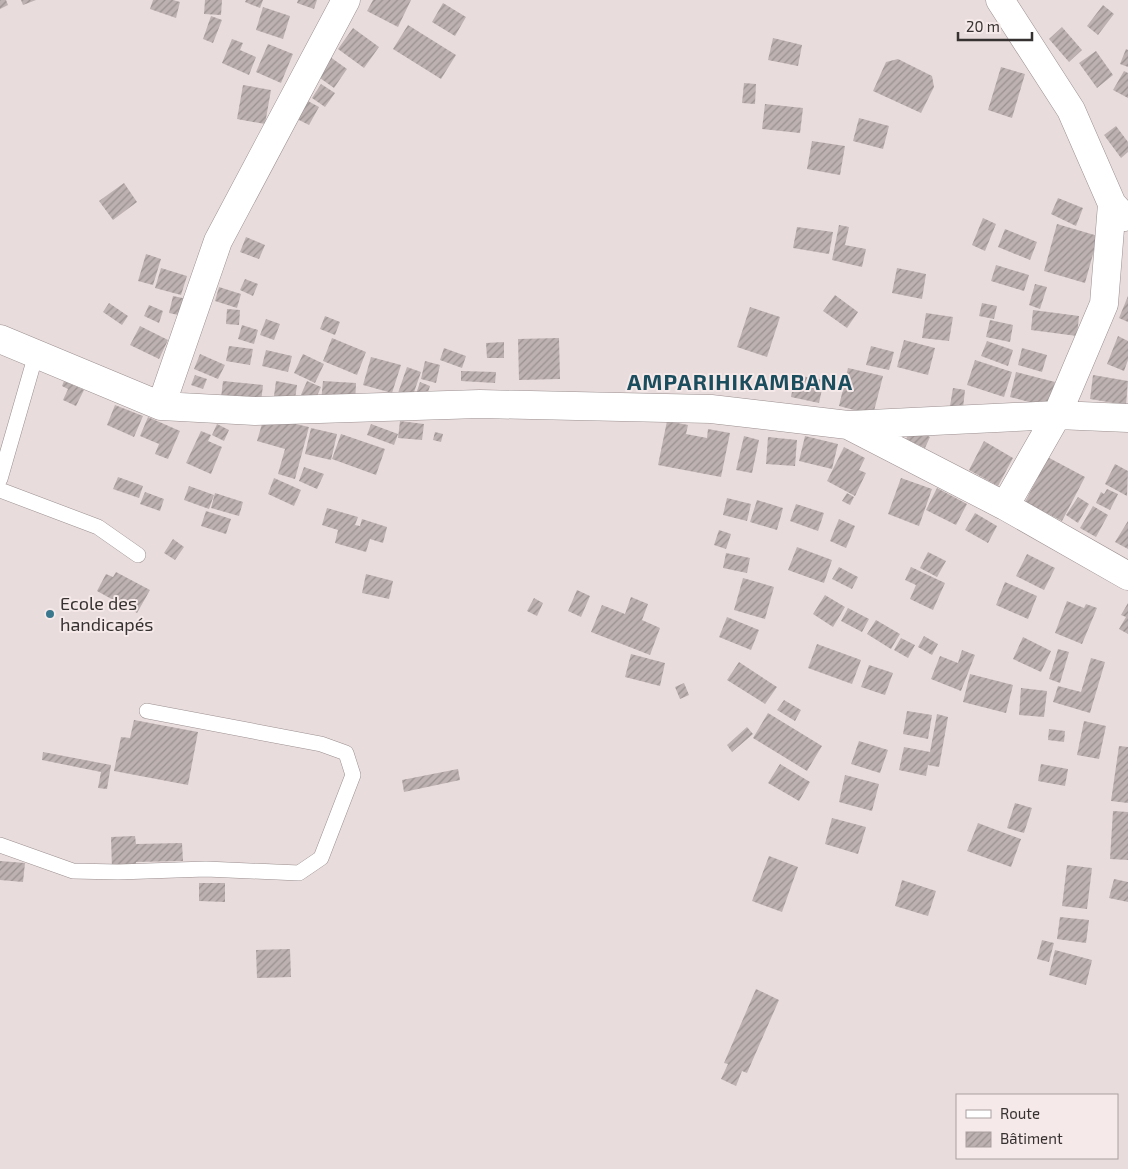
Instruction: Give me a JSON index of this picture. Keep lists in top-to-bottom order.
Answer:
{
  "districts": ["AMPARIHIKAMBANA"],
  "places": ["Ecole des handicapés"],
  "legend": ["Route", "Bâtiment"],
  "scale_bar": "20 m"
}
